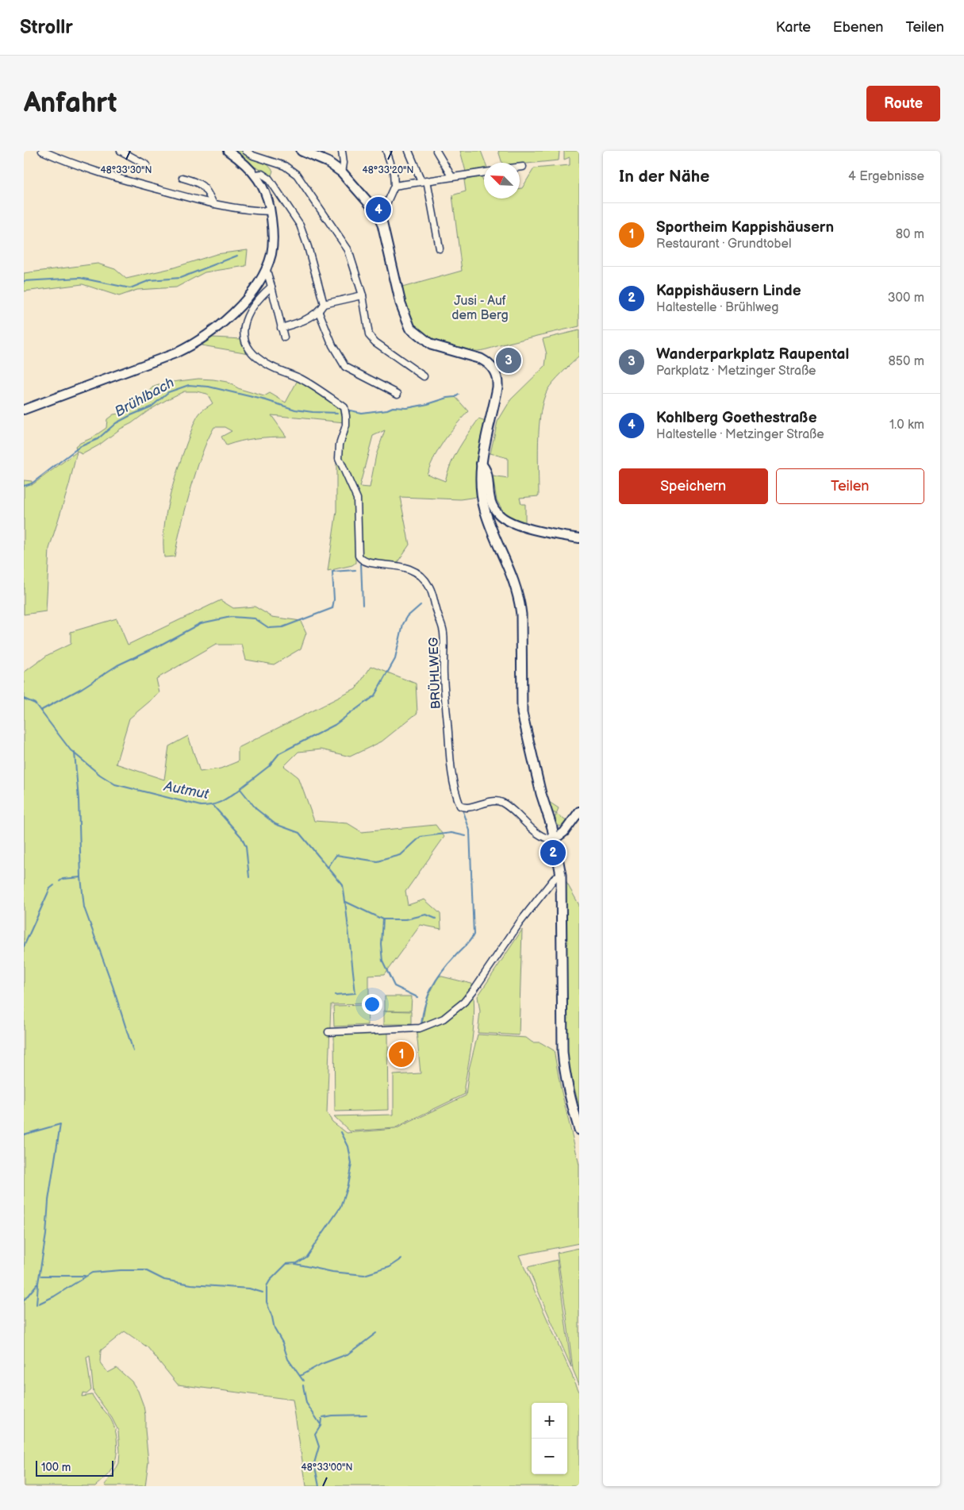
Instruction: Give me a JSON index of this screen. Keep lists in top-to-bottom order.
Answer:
{
  "streets": {
    "street": ["BRÜHLWEG"]
  },
  "water": ["Brühlbach", "Autmut"],
  "parks": ["Jusi - Auf dem Berg"],
  "scale_bar": "100 m",
  "north": "top left",
  "page": {
    "header": "Strollr",
    "nav": ["Karte", "Ebenen", "Teilen"],
    "buttons": [
      "Route",
      ["Speichern", "Teilen"]
    ],
    "title": "Anfahrt",
    "heading": ["In der Nähe", "4 Ergebnisse"],
    "pins": [
      "4",
      "3",
      "2",
      "1"
    ],
    "list": [
      {
        "mark": "1",
        "name": "Sportheim Kappishäusern",
        "note": "Restaurant · Grundtobel",
        "value": "80 m"
      },
      {
        "mark": "2",
        "name": "Kappishäusern Linde",
        "note": "Haltestelle · Brühlweg",
        "value": "300 m"
      },
      {
        "mark": "3",
        "name": "Wanderparkplatz Raupental",
        "note": "Parkplatz · Metzinger Straße",
        "value": "850 m"
      },
      {
        "mark": "4",
        "name": "Kohlberg Goethestraße",
        "note": "Haltestelle · Metzinger Straße",
        "value": "1.0 km"
      }
    ],
    "map_buttons": ["+", "−"],
    "scale": "100 m"
  },
  "coordinates": ["48°33'20\"N", "48°33'30\"N", "48°33'00\"N"]
}
